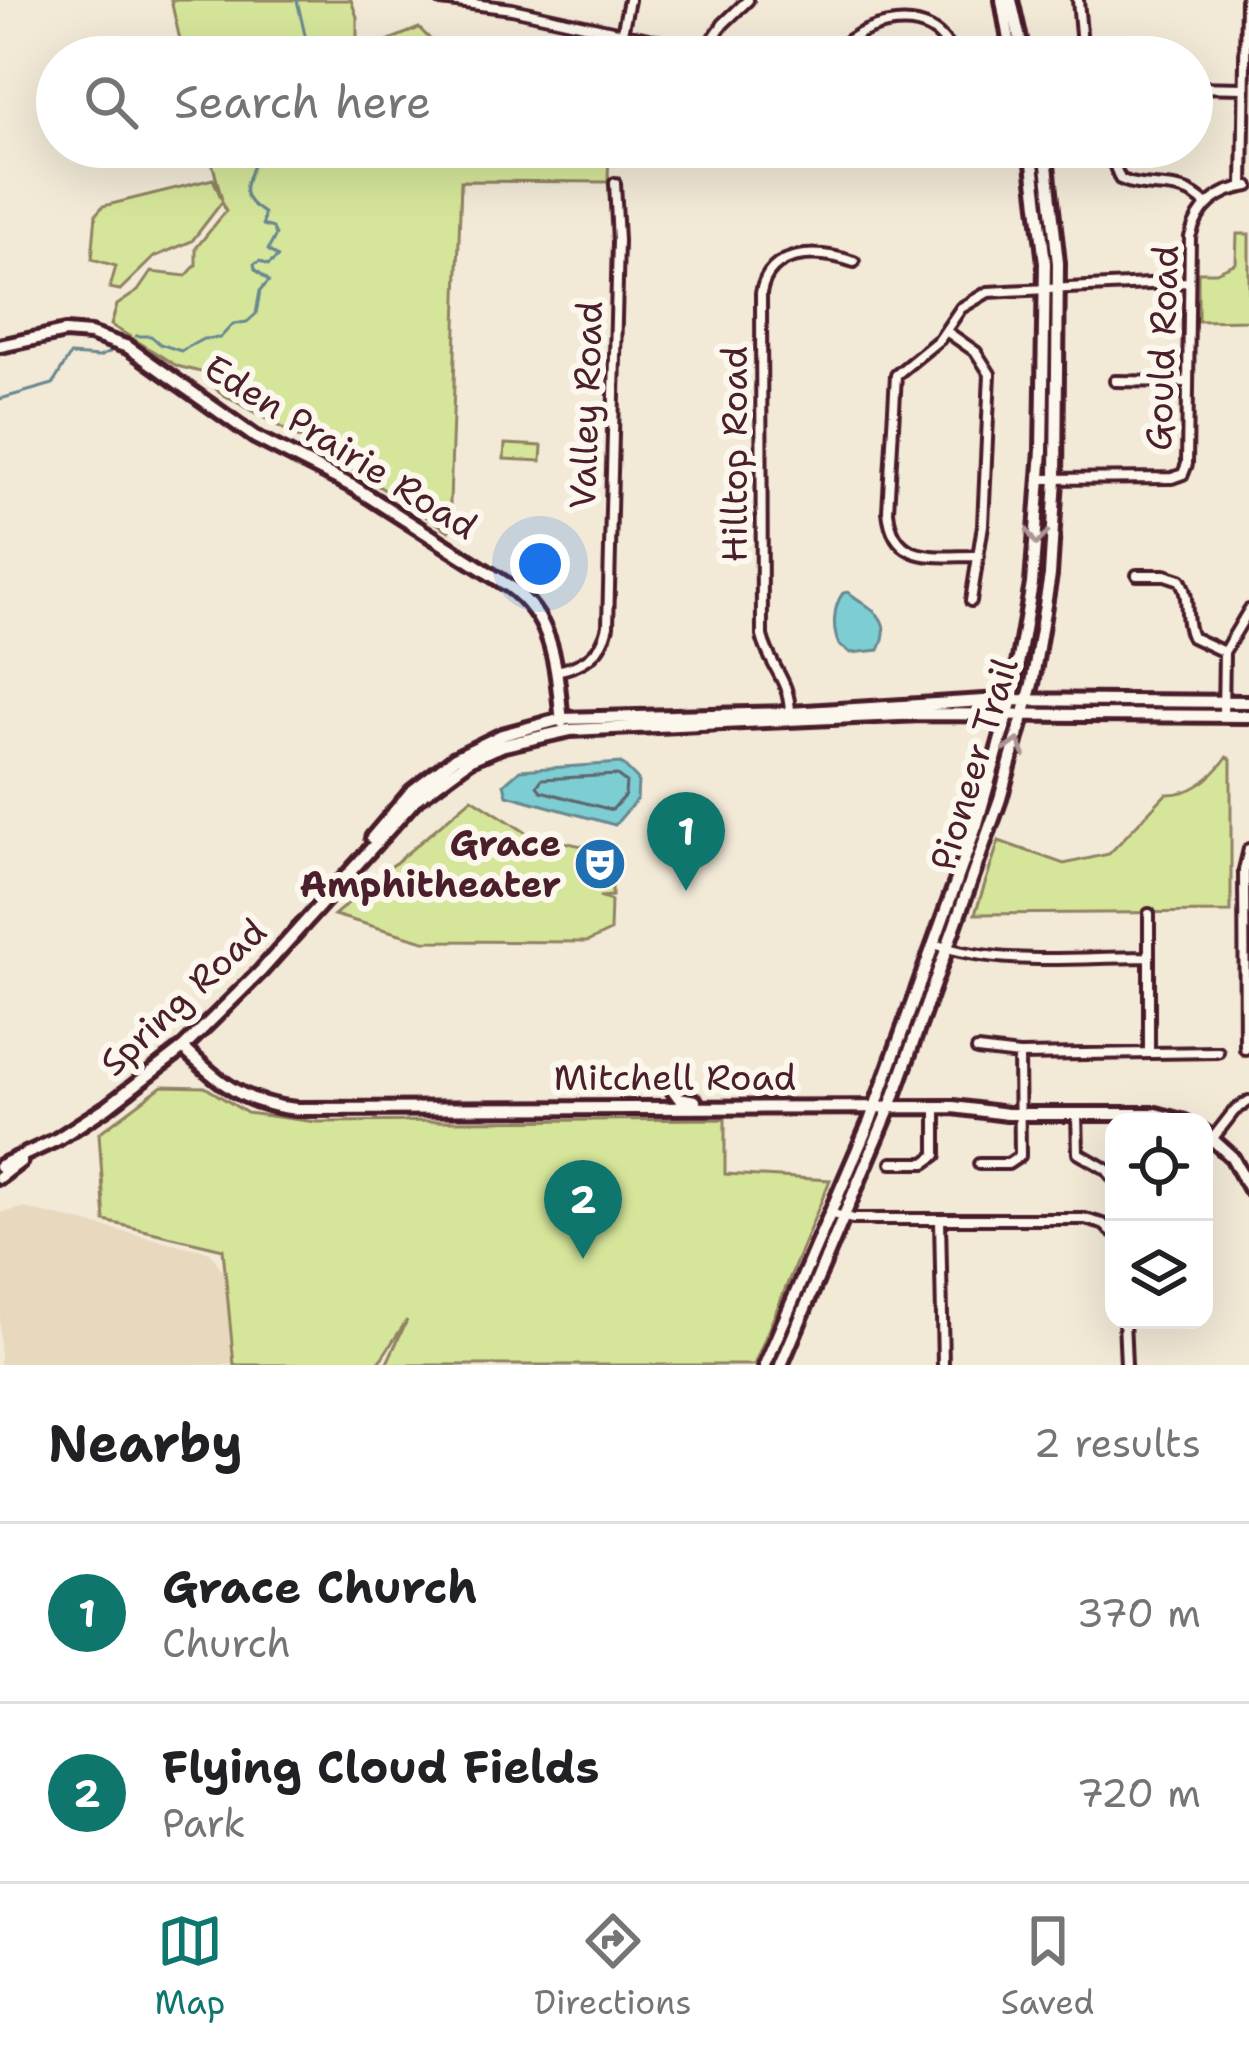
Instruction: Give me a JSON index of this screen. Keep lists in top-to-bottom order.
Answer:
{
  "streets": {
    "main road": [
      "Eden Prairie Road",
      "Pioneer Trail",
      "Spring Road",
      "Mitchell Road"
    ],
    "street": ["Gould Road", "Valley Road", "Hilltop Road"]
  },
  "crossings": [
    ["Gould Road", "Pioneer Trail"],
    ["Valley Road", "Eden Prairie Road"],
    ["Eden Prairie Road", "Spring Road"],
    ["Pioneer Trail", "Mitchell Road"],
    ["Spring Road", "Mitchell Road"]
  ],
  "places": {
    "theatre": ["Grace Amphitheater"]
  },
  "page": {
    "search": "Search here",
    "pins": ["1", "2"],
    "heading": ["Nearby", "2 results"],
    "list": [
      {
        "mark": "1",
        "name": "Grace Church",
        "note": "Church",
        "value": "370 m"
      },
      {
        "mark": "2",
        "name": "Flying Cloud Fields",
        "note": "Park",
        "value": "720 m"
      }
    ],
    "nav": ["Map", "Directions", "Saved"]
  }
}
